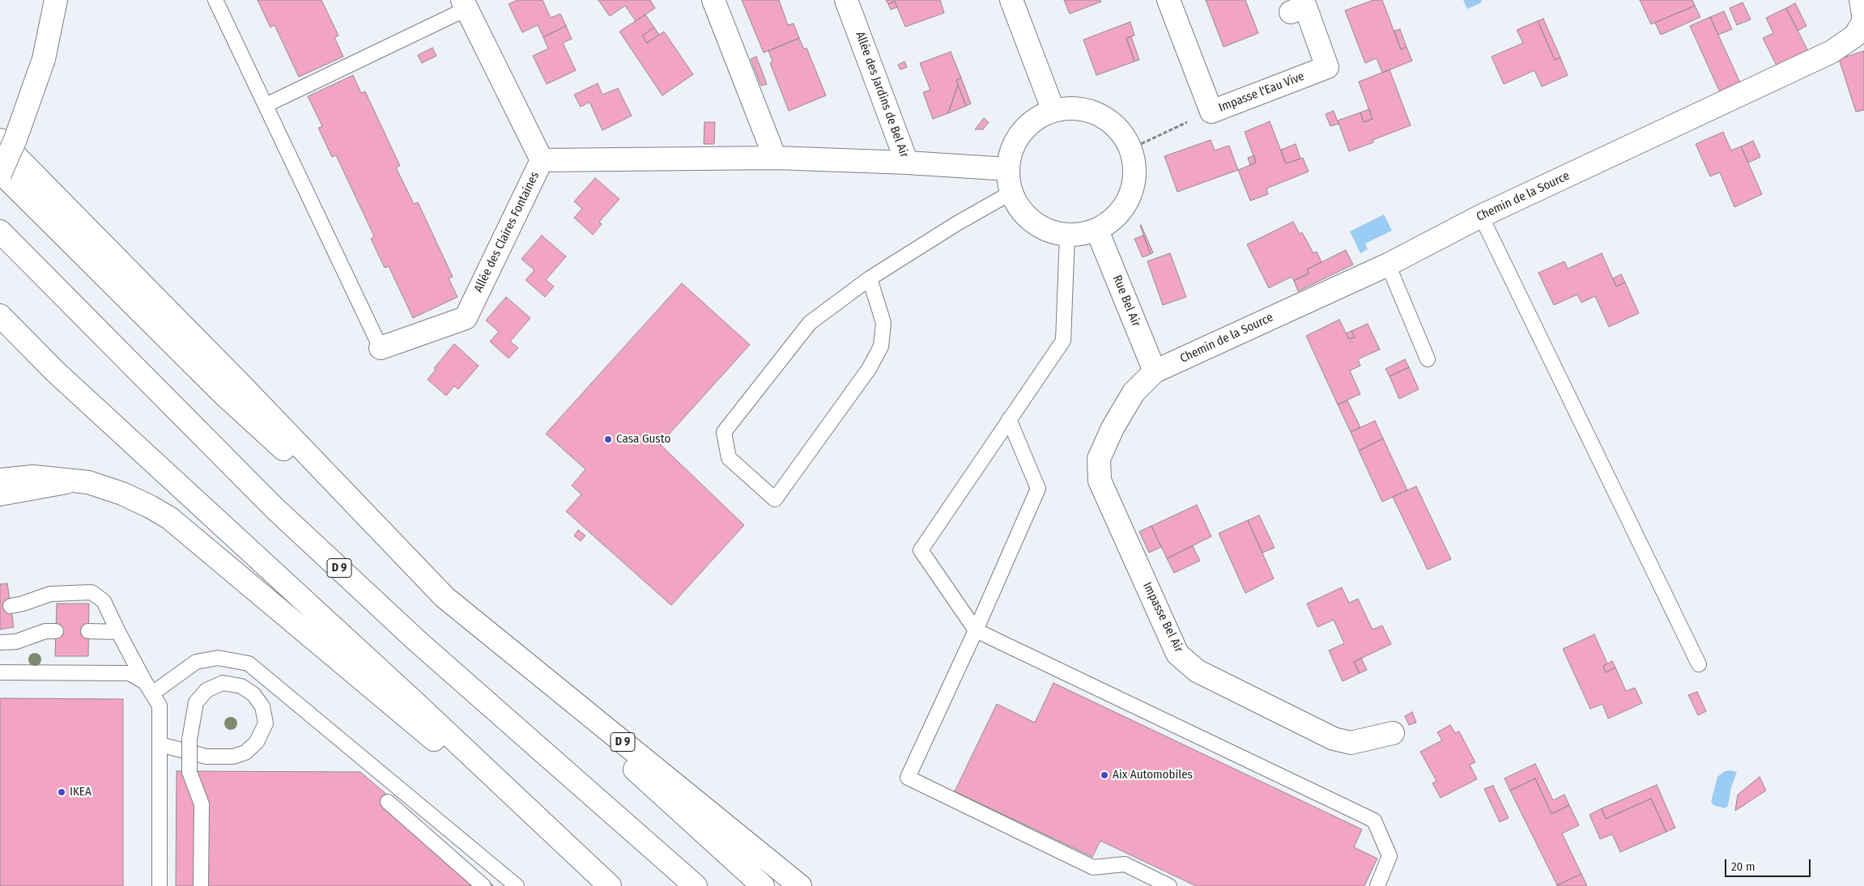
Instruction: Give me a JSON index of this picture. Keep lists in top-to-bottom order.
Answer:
{
  "streets": {
    "main road": [
      "Impasse l'Eau Vive",
      "Allée des Jardins de Bel Air",
      "Chemin de la Source",
      "Allée des Claires Fontaines",
      "Rue Bel Air",
      "D 9",
      "Impasse Bel Air"
    ]
  },
  "crossings": [
    ["Allée des Jardins de Bel Air", "Rue Bel Air"],
    ["Chemin de la Source", "Rue Bel Air"],
    ["Chemin de la Source", "Impasse Bel Air"],
    ["Rue Bel Air", "Impasse Bel Air"]
  ],
  "places": ["Casa Gusto", "Aix Automobiles", "IKEA"],
  "scale_bar": "20 m"
}
